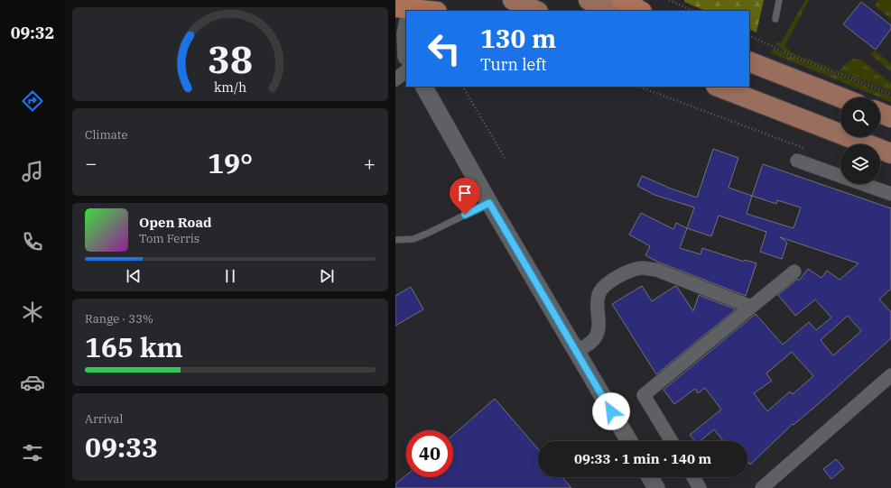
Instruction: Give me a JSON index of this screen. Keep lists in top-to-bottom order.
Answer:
{
  "page": {
    "tabs": "09:32",
    "turn": ["130 m", "Turn left"],
    "tile": [
      "Climate",
      ["Range · 33%", "165 km"],
      ["Arrival", "09:33"]
    ],
    "heat": ["−", "19°", "+"],
    "song": ["Open Road", "Tom Ferris"],
    "limit": "40",
    "trip": "09:33 · 1 min · 140 m",
    "gauge": ["38", "km/h"]
  }
}
